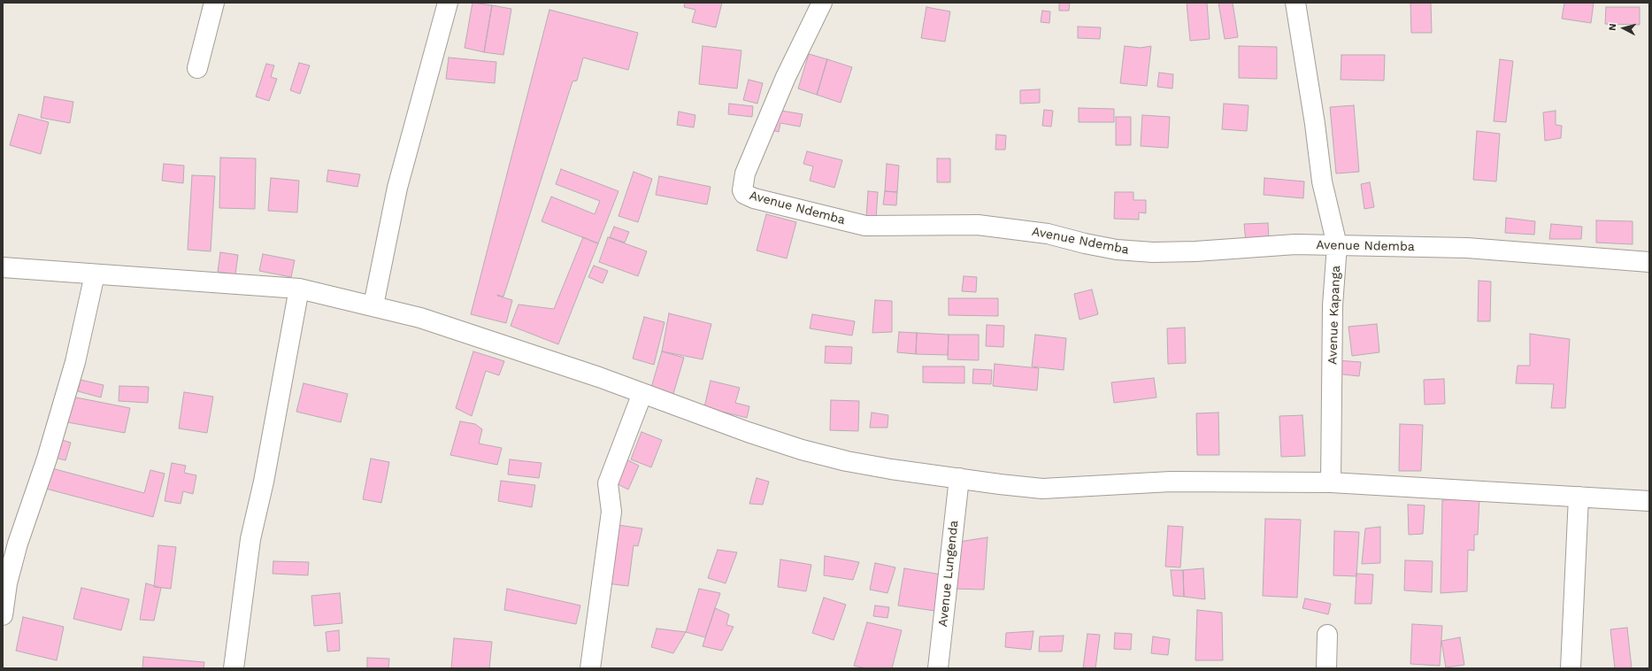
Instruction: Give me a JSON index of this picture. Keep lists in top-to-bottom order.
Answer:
{
  "streets": {
    "street": ["Avenue Ndemba", "Avenue Kapanga", "Avenue Lungenda"]
  },
  "crossings": [
    ["Avenue Ndemba", "Avenue Kapanga"]
  ],
  "north": "left"
}
